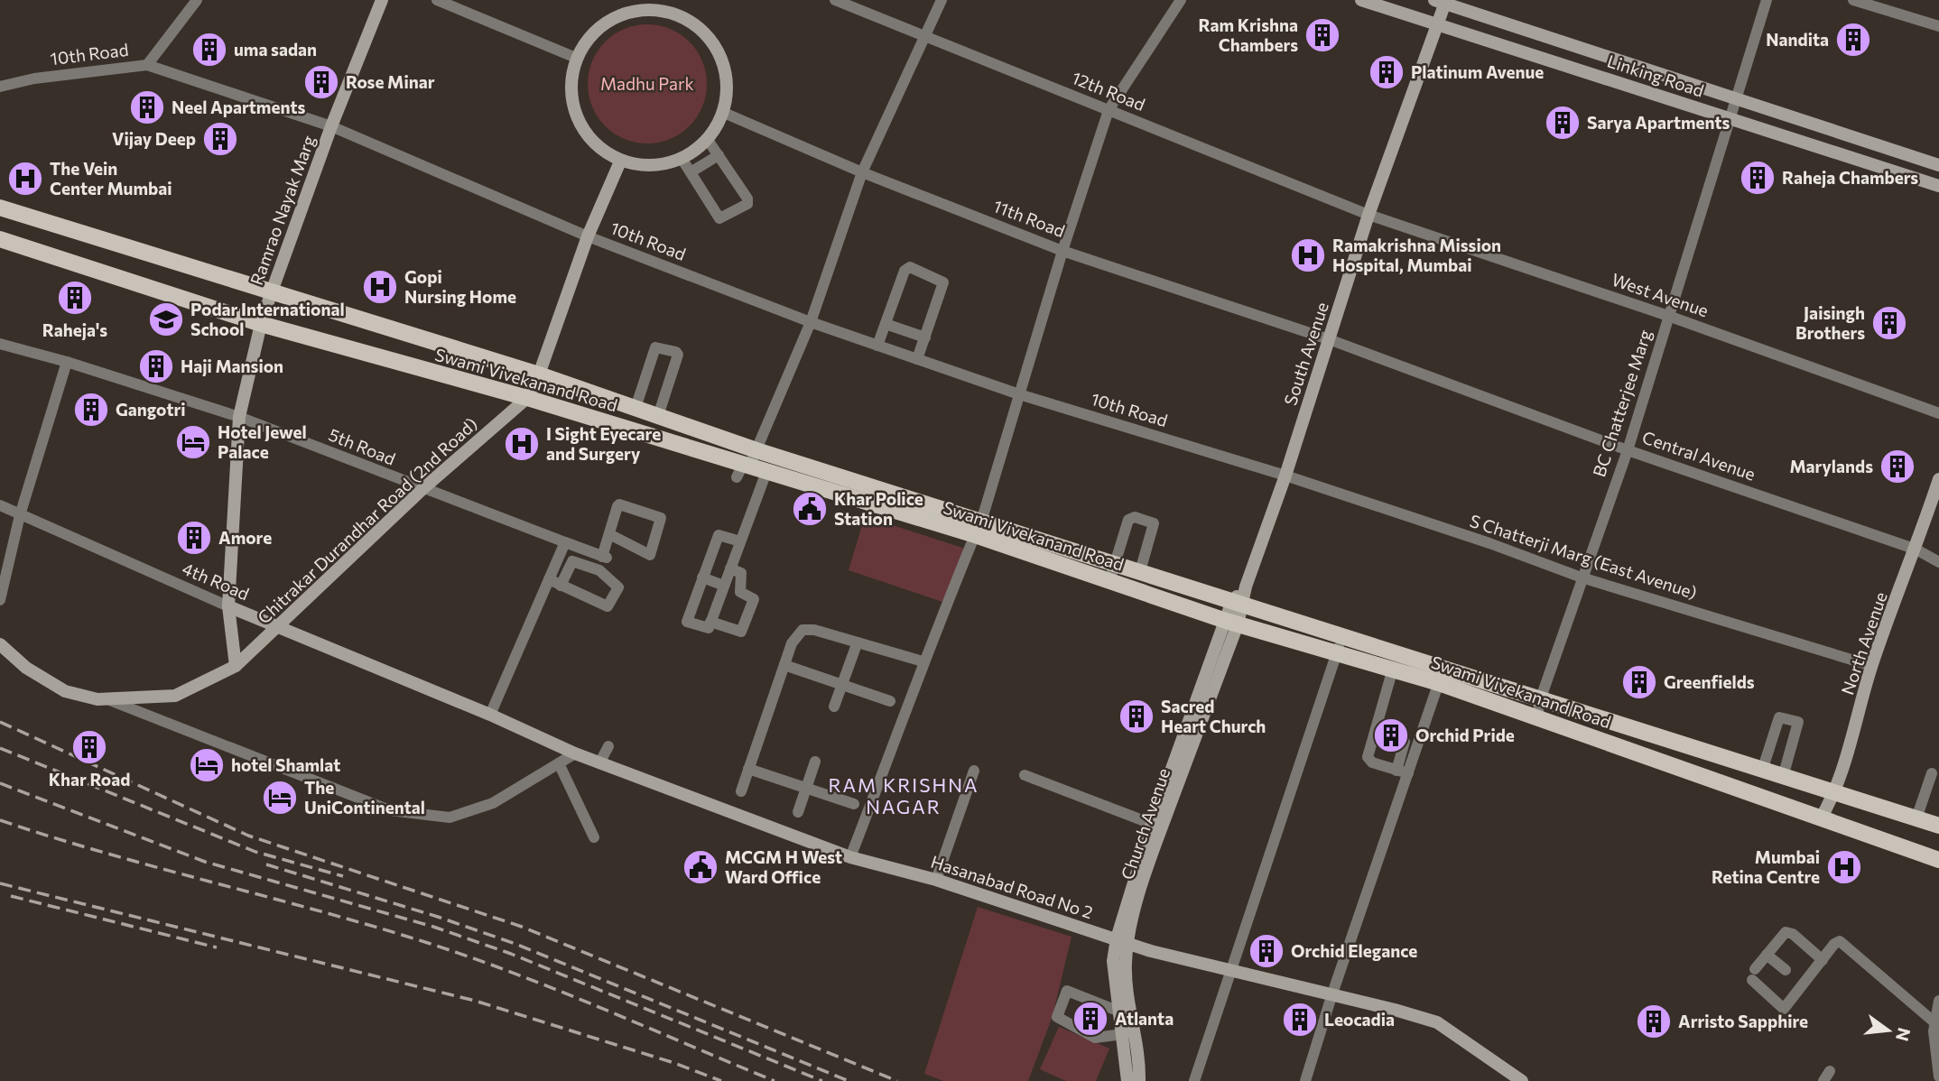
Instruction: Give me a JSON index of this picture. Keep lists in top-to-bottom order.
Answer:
{
  "streets": {
    "main road": ["Swami Vivekanand Road"],
    "street": [
      "10th Road",
      "Linking Road",
      "12th Road",
      "Ramrao Nayak Marg",
      "11th Road",
      "West Avenue",
      "South Avenue",
      "BC Chatterjee Marg",
      "5th Road",
      "Central Avenue",
      "Chitrakar Durandhar Road (2nd Road)",
      "S Chatterji Marg (East Avenue)",
      "4th Road",
      "North Avenue",
      "Church Avenue",
      "Hasanabad Road No 2"
    ]
  },
  "crossings": [
    ["10th Road", "Ramrao Nayak Marg"],
    ["10th Road", "South Avenue"],
    ["10th Road", "Chitrakar Durandhar Road (2nd Road)"],
    ["10th Road", "S Chatterji Marg (East Avenue)"],
    ["Linking Road", "South Avenue"],
    ["Linking Road", "BC Chatterjee Marg"],
    ["12th Road", "West Avenue"],
    ["12th Road", "South Avenue"],
    ["Ramrao Nayak Marg", "Swami Vivekanand Road"],
    ["Ramrao Nayak Marg", "5th Road"],
    ["Ramrao Nayak Marg", "Chitrakar Durandhar Road (2nd Road)"],
    ["Ramrao Nayak Marg", "4th Road"],
    ["11th Road", "South Avenue"],
    ["11th Road", "Central Avenue"],
    ["11th Road", "Chitrakar Durandhar Road (2nd Road)"],
    ["West Avenue", "South Avenue"],
    ["West Avenue", "BC Chatterjee Marg"],
    ["South Avenue", "Swami Vivekanand Road"],
    ["South Avenue", "Central Avenue"],
    ["South Avenue", "S Chatterji Marg (East Avenue)"],
    ["South Avenue", "Church Avenue"],
    ["Swami Vivekanand Road", "BC Chatterjee Marg"],
    ["Swami Vivekanand Road", "Chitrakar Durandhar Road (2nd Road)"],
    ["Swami Vivekanand Road", "North Avenue"],
    ["Swami Vivekanand Road", "Church Avenue"],
    ["BC Chatterjee Marg", "Central Avenue"],
    ["BC Chatterjee Marg", "S Chatterji Marg (East Avenue)"],
    ["5th Road", "Chitrakar Durandhar Road (2nd Road)"],
    ["Central Avenue", "North Avenue"],
    ["Chitrakar Durandhar Road (2nd Road)", "4th Road"],
    ["S Chatterji Marg (East Avenue)", "North Avenue"],
    ["4th Road", "Hasanabad Road No 2"],
    ["Church Avenue", "Hasanabad Road No 2"]
  ],
  "districts": ["RAM KRISHNA NAGAR"],
  "parks": ["Madhu Park"],
  "places": {
    "building": [
      "Ram Krishna Chambers",
      "Nandita",
      "uma sadan",
      "Platinum Avenue",
      "Rose Minar",
      "Neel Apartments",
      "Sarya Apartments",
      "Vijay Deep",
      "Raheja Chambers",
      "Raheja's",
      "Jaisingh Brothers",
      "Haji Mansion",
      "Gangotri",
      "Marylands",
      "Amore",
      "Greenfields",
      "Sacred Heart Church",
      "Orchid Pride",
      "Khar Road",
      "Orchid Elegance",
      "Atlanta",
      "Leocadia",
      "Arristo Sapphire"
    ],
    "hospital": [
      "The Vein Center Mumbai",
      "Ramakrishna Mission Hospital, Mumbai",
      "Gopi Nursing Home",
      "I Sight Eyecare and Surgery",
      "Mumbai Retina Centre"
    ],
    "school or university": ["Podar International School"],
    "hotel": ["Hotel Jewel Palace", "hotel Shamlat", "The UniContinental"],
    "public building": ["Khar Police Station", "MCGM H West Ward Office"]
  },
  "north": "right"
}
